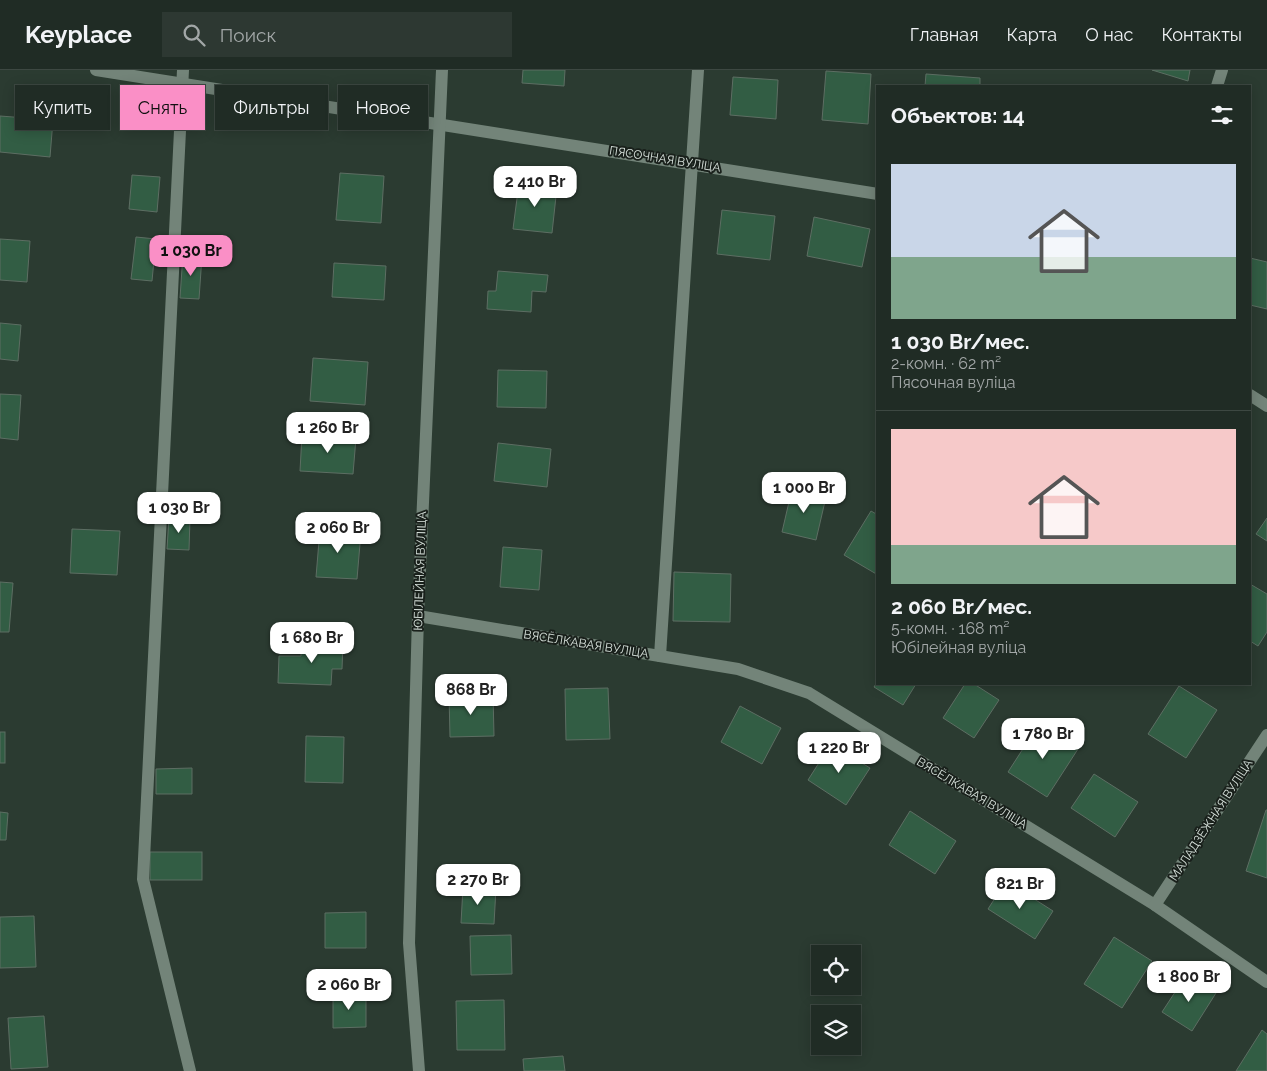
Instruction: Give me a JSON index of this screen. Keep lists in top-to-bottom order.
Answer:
{
  "streets": {
    "street": [
      "ПЯСОЧНАЯ ВУЛІЦА",
      "ЮБІЛЕЙНАЯ ВУЛІЦА",
      "ВЯСЁЛКАВАЯ ВУЛІЦА",
      "МАЛАДЗЁЖНАЯ ВУЛІЦА"
    ]
  },
  "crossings": [
    ["ПЯСОЧНАЯ ВУЛІЦА", "ЮБІЛЕЙНАЯ ВУЛІЦА"],
    ["ЮБІЛЕЙНАЯ ВУЛІЦА", "ВЯСЁЛКАВАЯ ВУЛІЦА"],
    ["ВЯСЁЛКАВАЯ ВУЛІЦА", "МАЛАДЗЁЖНАЯ ВУЛІЦА"]
  ],
  "page": {
    "header": "Keyplace",
    "search": "Поиск",
    "nav": [
      "Главная",
      "Карта",
      "О нас",
      "Контакты"
    ],
    "chip": [
      "Купить",
      "Снять",
      "Фильтры",
      "Новое"
    ],
    "heading": "Объектов: 14",
    "list": [
      {
        "name": "1 030 Br/мес.",
        "note": "2-комн. · 62 m² · Пясочная вуліца"
      },
      {
        "name": "2 060 Br/мес.",
        "note": "5-комн. · 168 m² · Юбілейная вуліца"
      }
    ],
    "price": [
      "2 410 Br",
      "1 030 Br",
      "1 260 Br",
      "1 000 Br",
      "1 030 Br",
      "2 060 Br",
      "1 680 Br",
      "868 Br",
      "1 780 Br",
      "1 220 Br",
      "2 270 Br",
      "821 Br",
      "1 800 Br",
      "2 060 Br"
    ]
  }
}
